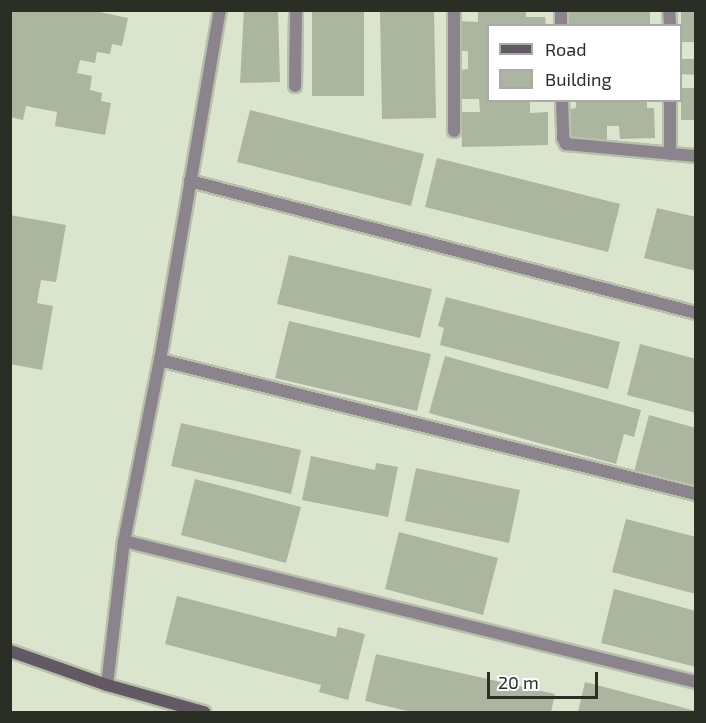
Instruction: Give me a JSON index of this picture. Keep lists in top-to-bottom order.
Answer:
{
  "legend": ["Road", "Building"],
  "scale_bar": "20 m"
}
